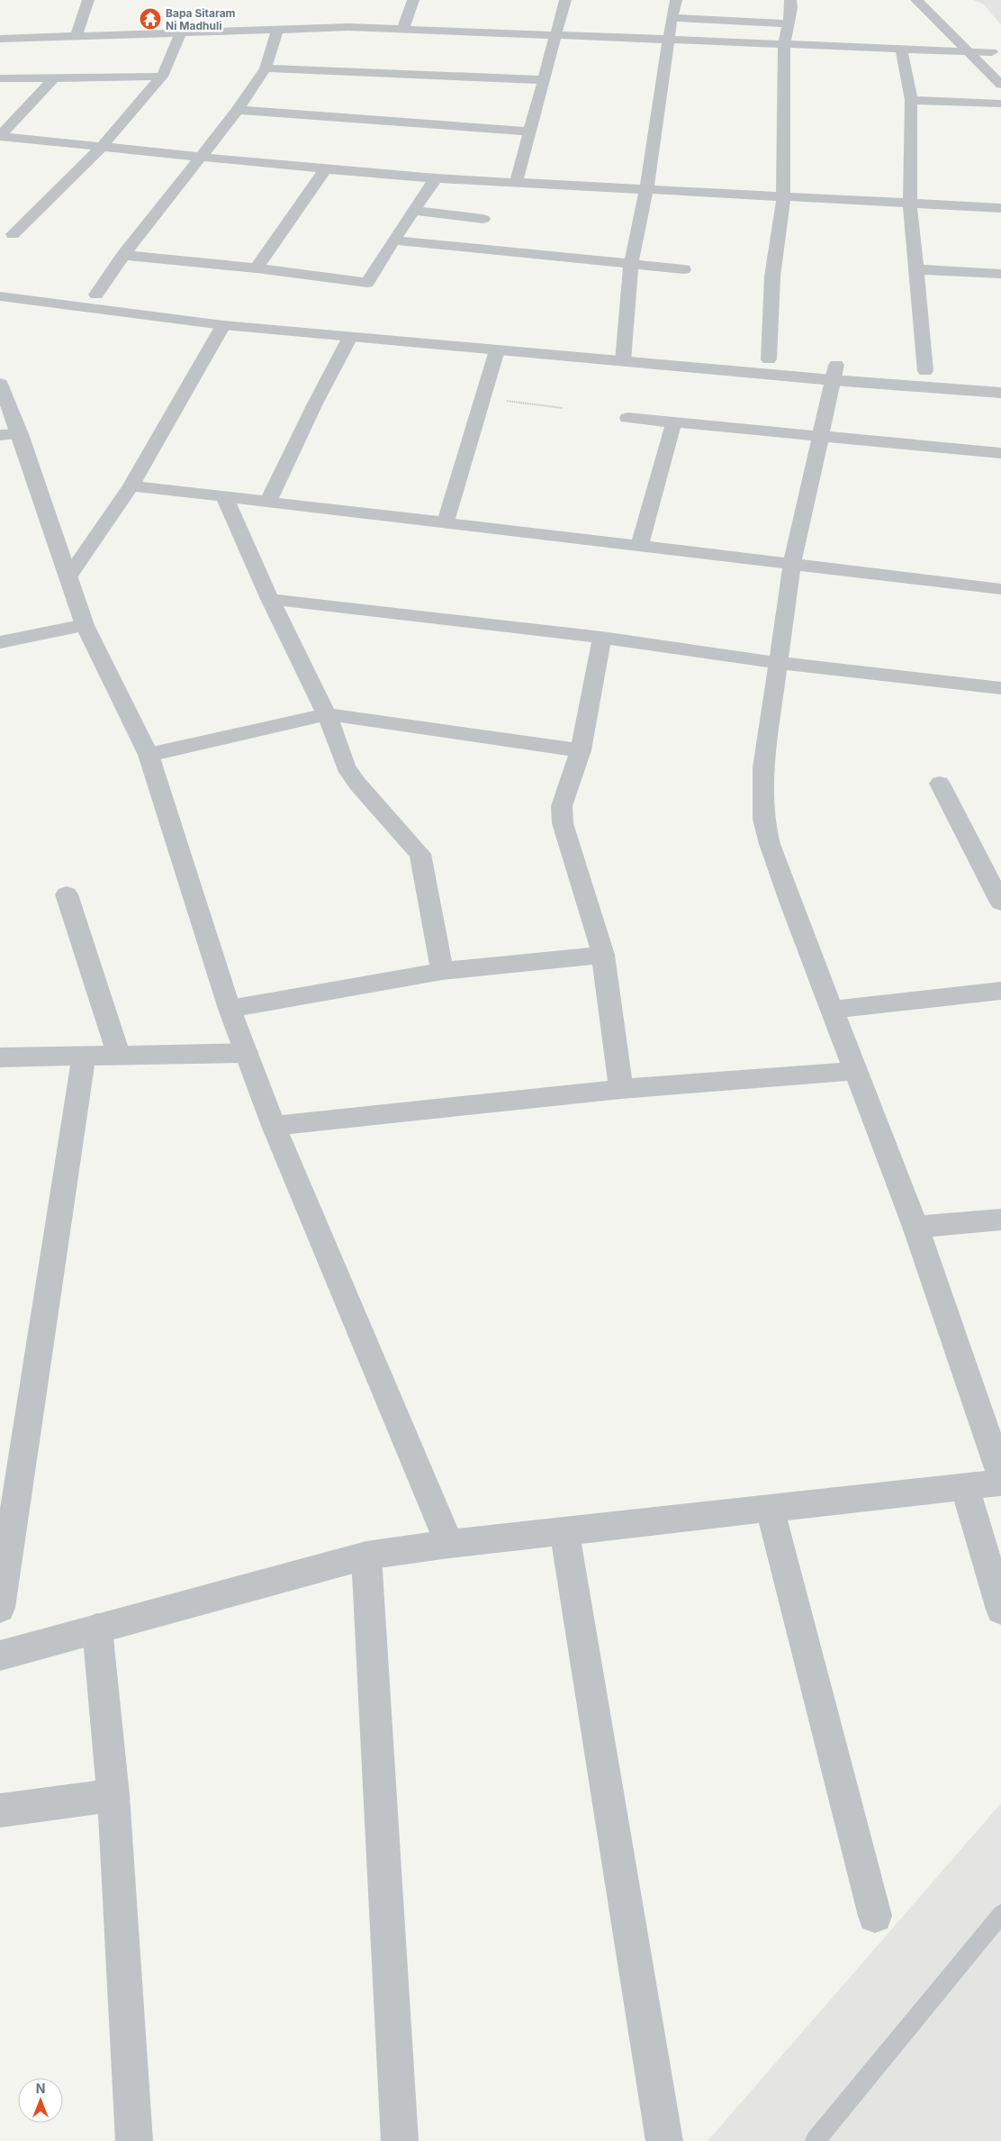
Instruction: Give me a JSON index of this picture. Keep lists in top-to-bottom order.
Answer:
{
  "places": {
    "temple": ["Bapa Sitaram Ni Madhuli"]
  },
  "north": "top"
}
